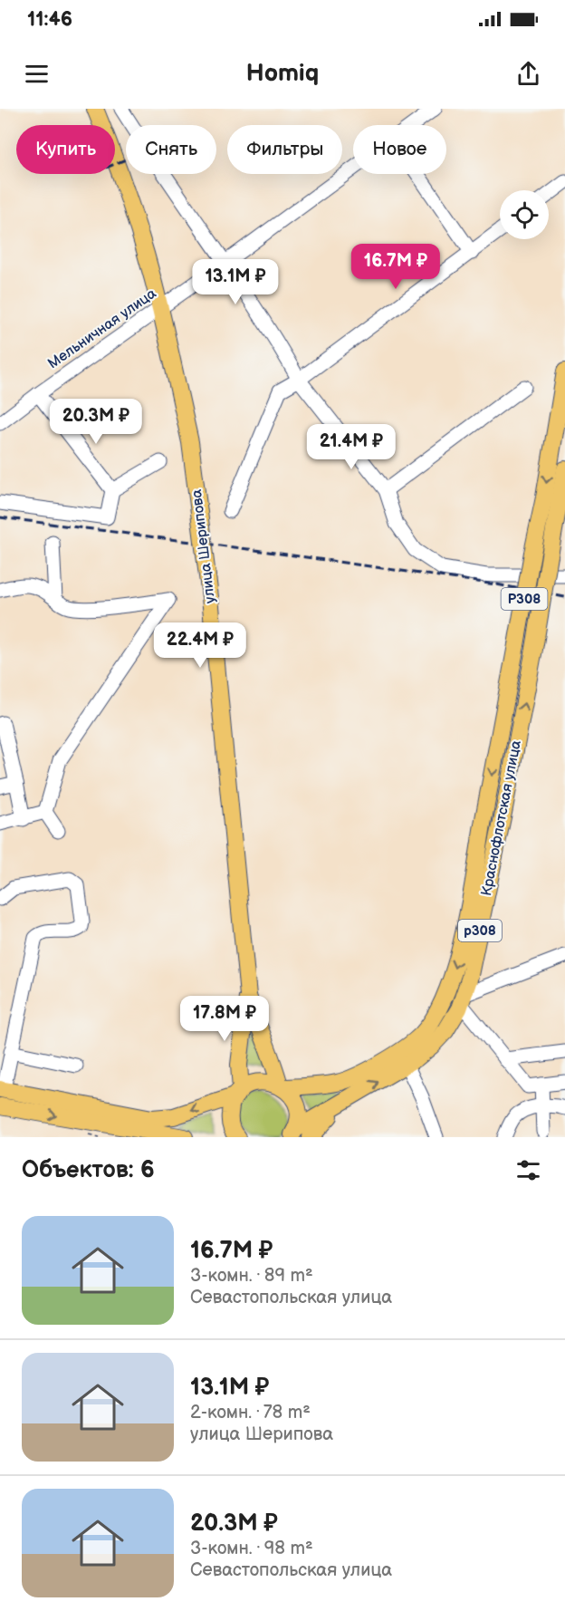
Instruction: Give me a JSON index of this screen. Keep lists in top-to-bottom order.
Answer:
{
  "streets": {
    "main road": [
      "улица Шерипова",
      "P308",
      "Краснофлотская улица",
      "p308"
    ],
    "street": ["Мельничная улица"]
  },
  "crossings": [
    ["Мельничная улица", "улица Шерипова"]
  ],
  "page": {
    "status": "11:46",
    "header": "Homiq",
    "chip": [
      "Купить",
      "Снять",
      "Фильтры",
      "Новое"
    ],
    "price": [
      "16.7M ₽",
      "13.1M ₽",
      "20.3M ₽",
      "21.4M ₽",
      "22.4M ₽",
      "17.8M ₽"
    ],
    "heading": "Объектов: 6",
    "list": [
      {
        "name": "16.7M ₽",
        "note": "3-комн. · 89 m² · Севастопольская улица"
      },
      {
        "name": "13.1M ₽",
        "note": "2-комн. · 78 m² · улица Шерипова"
      },
      {
        "name": "20.3M ₽",
        "note": "3-комн. · 98 m² · Севастопольская улица"
      }
    ]
  }
}
